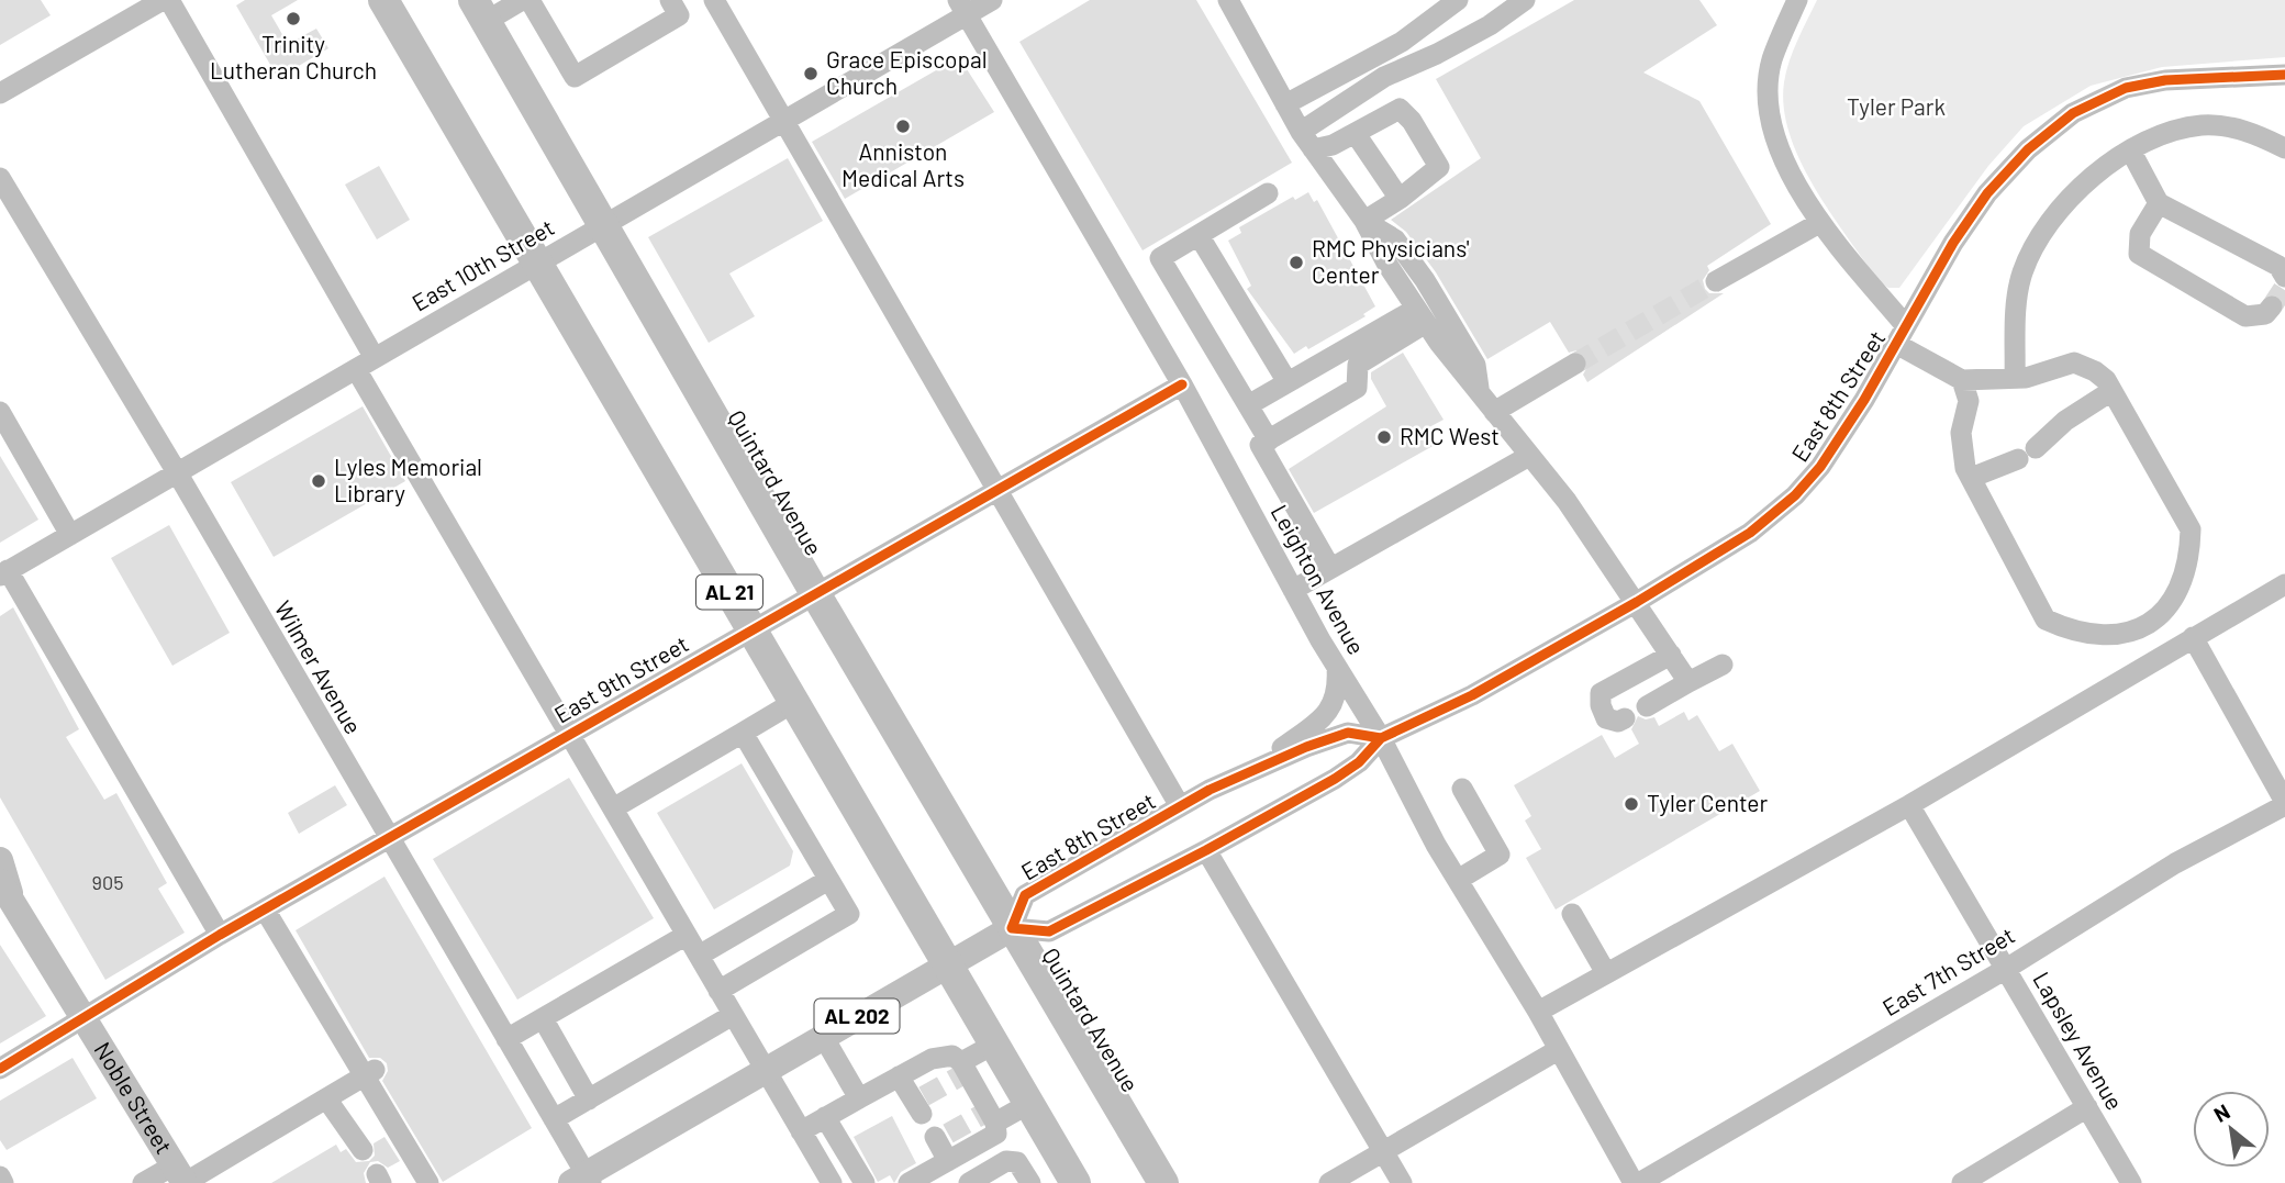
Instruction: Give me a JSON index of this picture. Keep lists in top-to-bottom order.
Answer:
{
  "streets": {
    "highway": ["Quintard Avenue", "AL 21"],
    "main road": ["AL 202", "Noble Street"],
    "street": [
      "East 10th Street",
      "East 8th Street",
      "Leighton Avenue",
      "Wilmer Avenue",
      "East 9th Street",
      "East 7th Street",
      "Lapsley Avenue"
    ]
  },
  "crossings": [
    ["East 10th Street", "Quintard Avenue"],
    ["East 10th Street", "Leighton Avenue"],
    ["East 10th Street", "AL 21"],
    ["East 10th Street", "Wilmer Avenue"],
    ["East 8th Street", "Quintard Avenue"],
    ["East 8th Street", "Leighton Avenue"],
    ["East 8th Street", "AL 202"],
    ["Quintard Avenue", "East 9th Street"],
    ["Quintard Avenue", "AL 202"],
    ["Leighton Avenue", "East 9th Street"],
    ["Leighton Avenue", "East 7th Street"],
    ["AL 21", "East 9th Street"],
    ["AL 21", "AL 202"],
    ["Wilmer Avenue", "East 9th Street"],
    ["Wilmer Avenue", "AL 202"],
    ["East 9th Street", "Noble Street"],
    ["East 7th Street", "Lapsley Avenue"]
  ],
  "parks": ["Tyler Park"],
  "places": [
    "Trinity Lutheran Church",
    "Grace Episcopal Church",
    "Anniston Medical Arts",
    "RMC Physicians' Center",
    "RMC West",
    "Lyles Memorial Library",
    "Tyler Center"
  ],
  "house_numbers": ["905"],
  "north": "top left"
}
